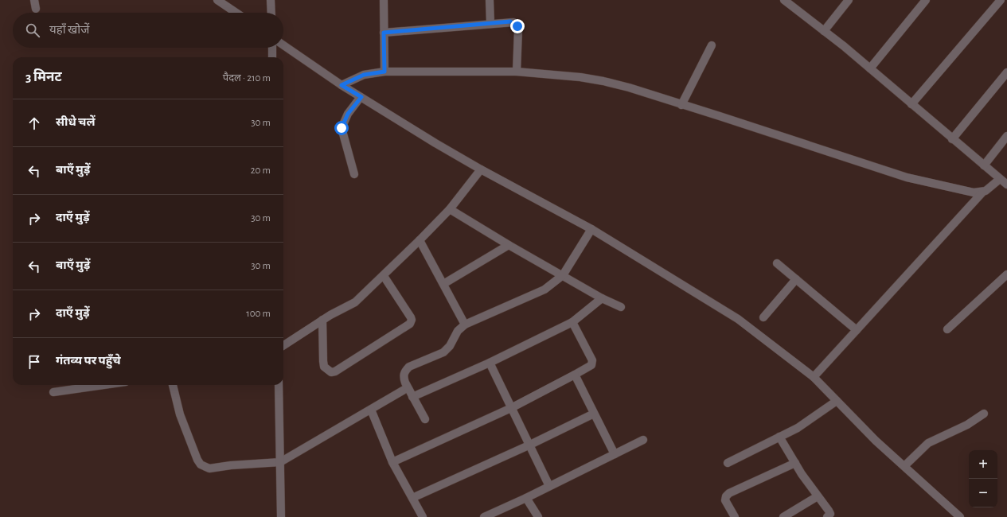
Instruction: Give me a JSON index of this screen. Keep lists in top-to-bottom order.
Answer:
{
  "page": {
    "search": "यहाँ खोजें",
    "heading": ["3 मिनट", "पैदल · 210 m"],
    "list": [
      ["सीधे चलें", "30 m"],
      ["बाएँ मुड़ें", "20 m"],
      ["दाएँ मुड़ें", "30 m"],
      ["बाएँ मुड़ें", "30 m"],
      ["दाएँ मुड़ें", "100 m"],
      "गंतव्य पर पहुँचे"
    ],
    "map_buttons": ["+", "−"]
  }
}
